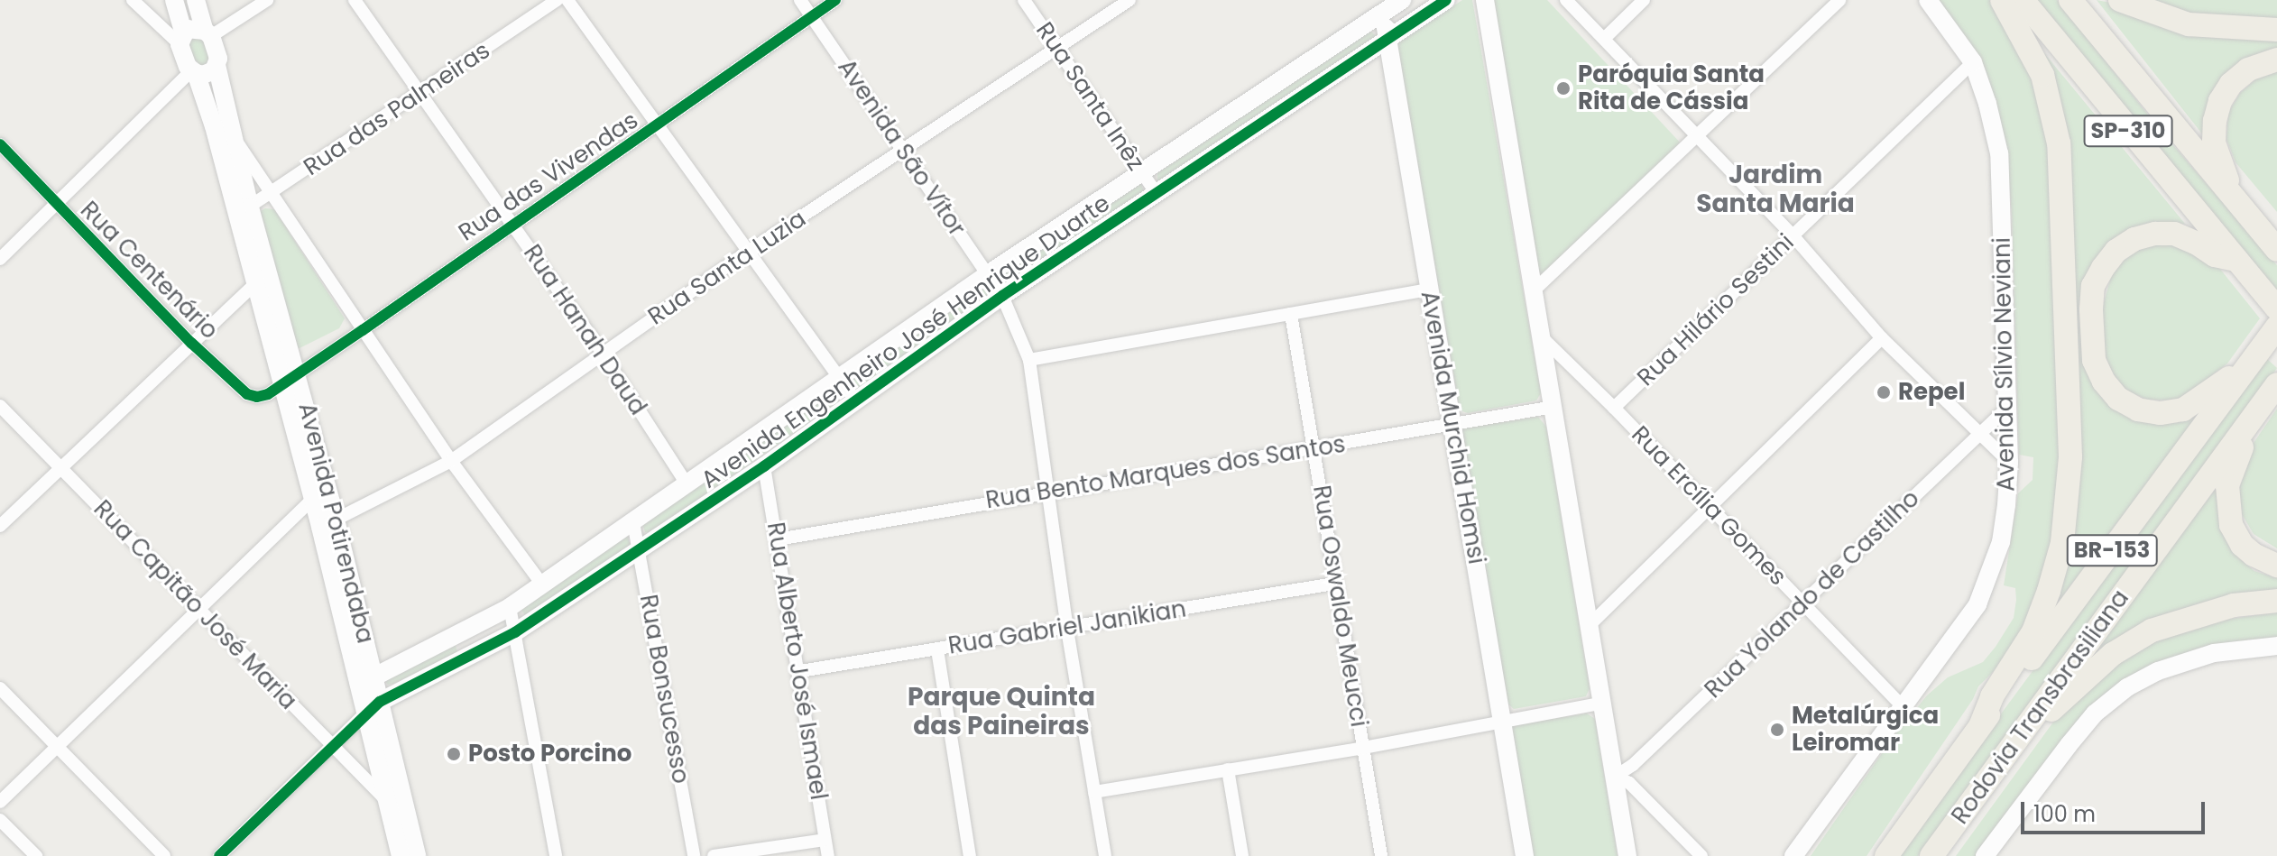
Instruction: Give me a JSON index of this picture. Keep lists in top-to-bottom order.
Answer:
{
  "streets": {
    "highway": ["SP-310", "BR-153", "Rodovia Transbrasiliana"],
    "main road": [
      "Avenida Engenheiro José Henrique Duarte",
      "Avenida Sílvio Neviani",
      "Avenida Murchid Homsi",
      "Avenida Potirendaba"
    ],
    "street": [
      "Rua Santa Inêz",
      "Rua das Palmeiras",
      "Avenida São Vítor",
      "Rua das Vivendas",
      "Rua Santa Luzia",
      "Rua Centenário",
      "Rua Hilário Sestini",
      "Rua Hanah Daud",
      "Rua Bento Marques dos Santos",
      "Rua Ercília Gomes",
      "Rua Yolando de Castilho",
      "Rua Capitão José Maria",
      "Rua Oswaldo Meucci",
      "Rua Gabriel Janikian",
      "Rua Alberto José Ismael",
      "Rua Bonsucesso"
    ]
  },
  "crossings": [
    ["Rua Santa Inêz", "Rua Santa Luzia"],
    ["Rua Santa Inêz", "Avenida Engenheiro José Henrique Duarte"],
    ["Rua das Palmeiras", "Rua Hanah Daud"],
    ["Rua das Palmeiras", "Avenida Potirendaba"],
    ["Avenida São Vítor", "Rua das Vivendas"],
    ["Avenida São Vítor", "Rua Santa Luzia"],
    ["Avenida São Vítor", "Avenida Engenheiro José Henrique Duarte"],
    ["Avenida São Vítor", "Rua Bento Marques dos Santos"],
    ["Avenida São Vítor", "Rua Gabriel Janikian"],
    ["Rua das Vivendas", "Rua Centenário"],
    ["Rua das Vivendas", "Rua Hanah Daud"],
    ["Rua das Vivendas", "Avenida Potirendaba"],
    ["Rua Santa Luzia", "Rua Hanah Daud"],
    ["Rua Santa Luzia", "Avenida Potirendaba"],
    ["Rua Centenário", "Avenida Potirendaba"],
    ["Rua Hilário Sestini", "Avenida Sílvio Neviani"],
    ["Rua Hilário Sestini", "Rua Ercília Gomes"],
    ["Rua Hanah Daud", "Avenida Engenheiro José Henrique Duarte"],
    ["Avenida Engenheiro José Henrique Duarte", "Avenida Murchid Homsi"],
    ["Avenida Engenheiro José Henrique Duarte", "Avenida Potirendaba"],
    ["Avenida Engenheiro José Henrique Duarte", "Rua Alberto José Ismael"],
    ["Avenida Engenheiro José Henrique Duarte", "Rua Bonsucesso"],
    ["Avenida Sílvio Neviani", "Rua Ercília Gomes"],
    ["Avenida Sílvio Neviani", "Rua Yolando de Castilho"],
    ["Avenida Murchid Homsi", "Rua Bento Marques dos Santos"],
    ["Rua Bento Marques dos Santos", "Rua Oswaldo Meucci"],
    ["Rua Bento Marques dos Santos", "Rua Alberto José Ismael"],
    ["Rua Ercília Gomes", "Rua Yolando de Castilho"],
    ["Avenida Potirendaba", "Rua Capitão José Maria"],
    ["Rua Oswaldo Meucci", "Rua Gabriel Janikian"],
    ["Rua Gabriel Janikian", "Rua Alberto José Ismael"]
  ],
  "districts": ["Jardim Santa Maria", "Parque Quinta das Paineiras"],
  "places": [
    "Paróquia Santa Rita de Cássia",
    "Repel",
    "Metalúrgica Leiromar",
    "Posto Porcino"
  ],
  "scale_bar": "100 m"
}
